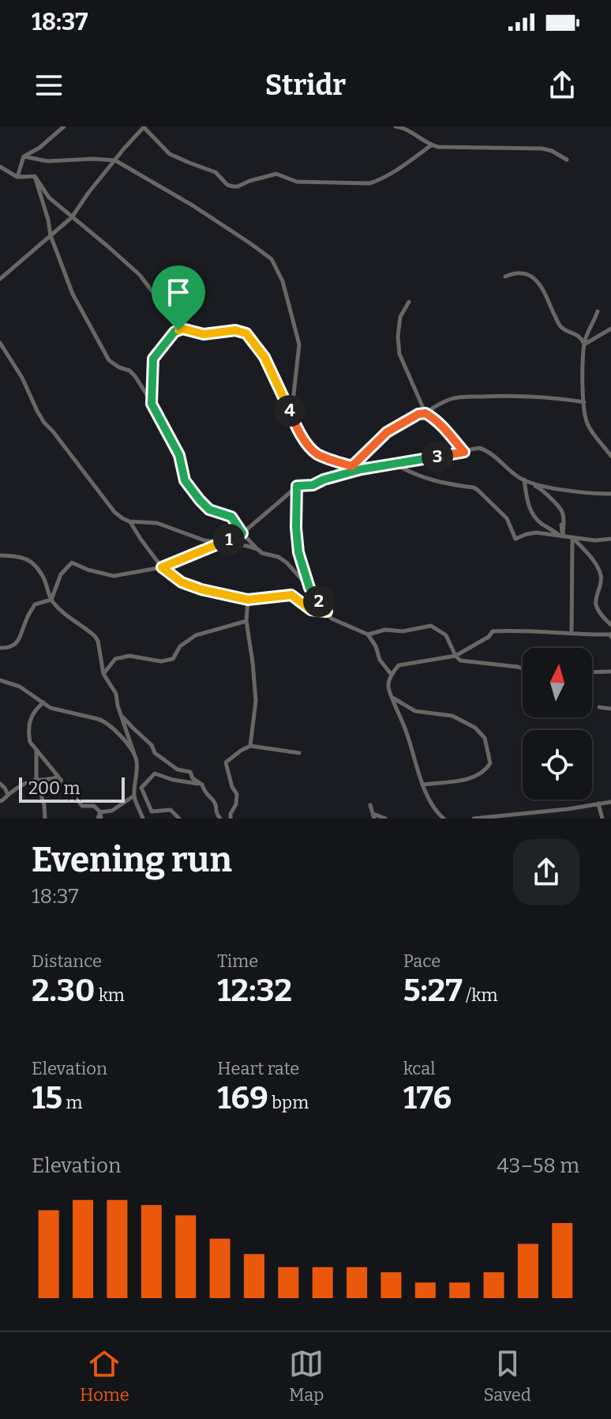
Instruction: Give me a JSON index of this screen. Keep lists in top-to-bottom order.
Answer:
{
  "scale_bar": "200 m",
  "north": "top",
  "page": {
    "status": "18:37",
    "header": "Stridr",
    "pins": [
      "4",
      "3",
      "1",
      "2"
    ],
    "scale": "200 m",
    "heading": ["Evening run", "18:37"],
    "stats": [
      ["Distance", "2.30 km"],
      ["Time", "12:32"],
      ["Pace", "5:27 /km"],
      ["Elevation", "15 m"],
      ["Heart rate", "169 bpm"],
      ["kcal", "176"]
    ],
    "chart": ["Elevation", "43–58 m"],
    "tabs": ["Home", "Map", "Saved"]
  }
}
